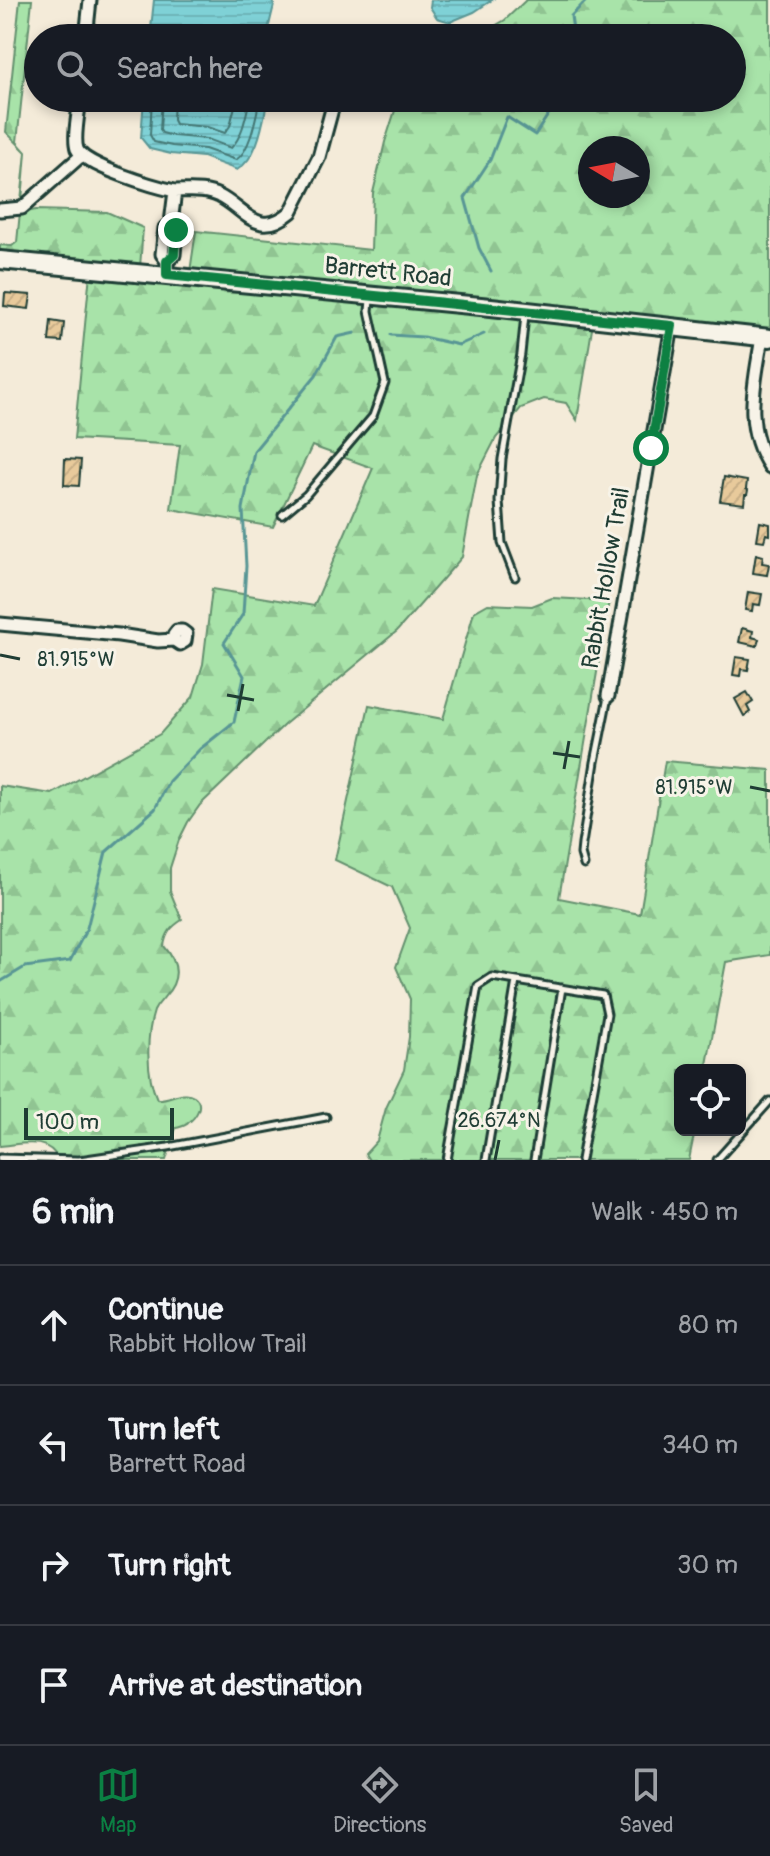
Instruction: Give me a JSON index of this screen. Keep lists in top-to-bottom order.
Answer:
{
  "streets": {
    "street": ["Barrett Road", "Rabbit Hollow Trail"]
  },
  "crossings": [
    ["Barrett Road", "Rabbit Hollow Trail"]
  ],
  "scale_bar": "100 m",
  "north": "left",
  "page": {
    "search": "Search here",
    "scale": "100 m",
    "heading": ["6 min", "Walk · 450 m"],
    "list": [
      ["Continue", "Rabbit Hollow Trail", "80 m"],
      ["Turn left", "Barrett Road", "340 m"],
      ["Turn right", "30 m"],
      "Arrive at destination"
    ],
    "nav": ["Map", "Directions", "Saved"]
  },
  "coordinates": ["81.915°W", "26.674°N"]
}
